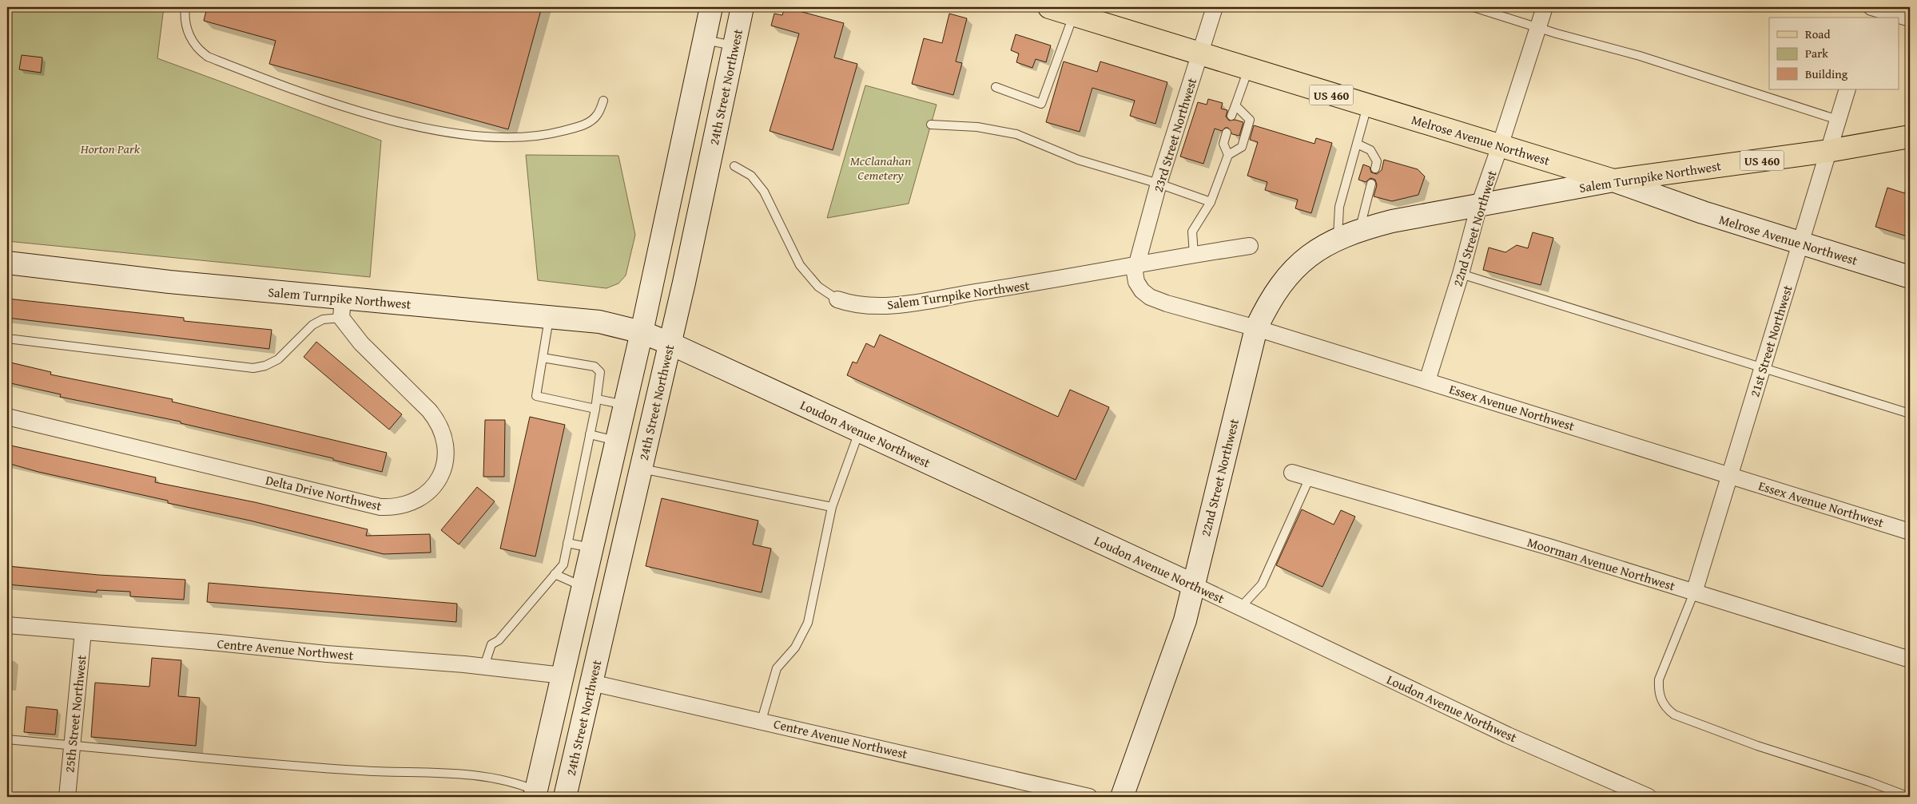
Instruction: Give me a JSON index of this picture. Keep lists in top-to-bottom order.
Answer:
{
  "streets": {
    "main road": ["US 460", "Melrose Avenue Northwest", "Salem Turnpike Northwest"],
    "street": [
      "24th Street Northwest",
      "23rd Street Northwest",
      "22nd Street Northwest",
      "21st Street Northwest",
      "Essex Avenue Northwest",
      "Loudon Avenue Northwest",
      "Delta Drive Northwest",
      "Moorman Avenue Northwest",
      "Centre Avenue Northwest",
      "25th Street Northwest"
    ]
  },
  "crossings": [
    ["24th Street Northwest", "Salem Turnpike Northwest"],
    ["24th Street Northwest", "Loudon Avenue Northwest"],
    ["24th Street Northwest", "Centre Avenue Northwest"],
    ["23rd Street Northwest", "Melrose Avenue Northwest"],
    ["23rd Street Northwest", "Salem Turnpike Northwest"],
    ["23rd Street Northwest", "Essex Avenue Northwest"],
    ["Melrose Avenue Northwest", "Salem Turnpike Northwest"],
    ["Melrose Avenue Northwest", "22nd Street Northwest"],
    ["Melrose Avenue Northwest", "21st Street Northwest"],
    ["Salem Turnpike Northwest", "22nd Street Northwest"],
    ["Salem Turnpike Northwest", "21st Street Northwest"],
    ["Salem Turnpike Northwest", "Essex Avenue Northwest"],
    ["Salem Turnpike Northwest", "Loudon Avenue Northwest"],
    ["Salem Turnpike Northwest", "Delta Drive Northwest"],
    ["22nd Street Northwest", "Essex Avenue Northwest"],
    ["22nd Street Northwest", "Loudon Avenue Northwest"],
    ["21st Street Northwest", "Essex Avenue Northwest"],
    ["21st Street Northwest", "Moorman Avenue Northwest"],
    ["Centre Avenue Northwest", "25th Street Northwest"]
  ],
  "parks": ["Horton Park", "McClanahan Cemetery"],
  "legend": ["Road", "Park", "Building"]
}
